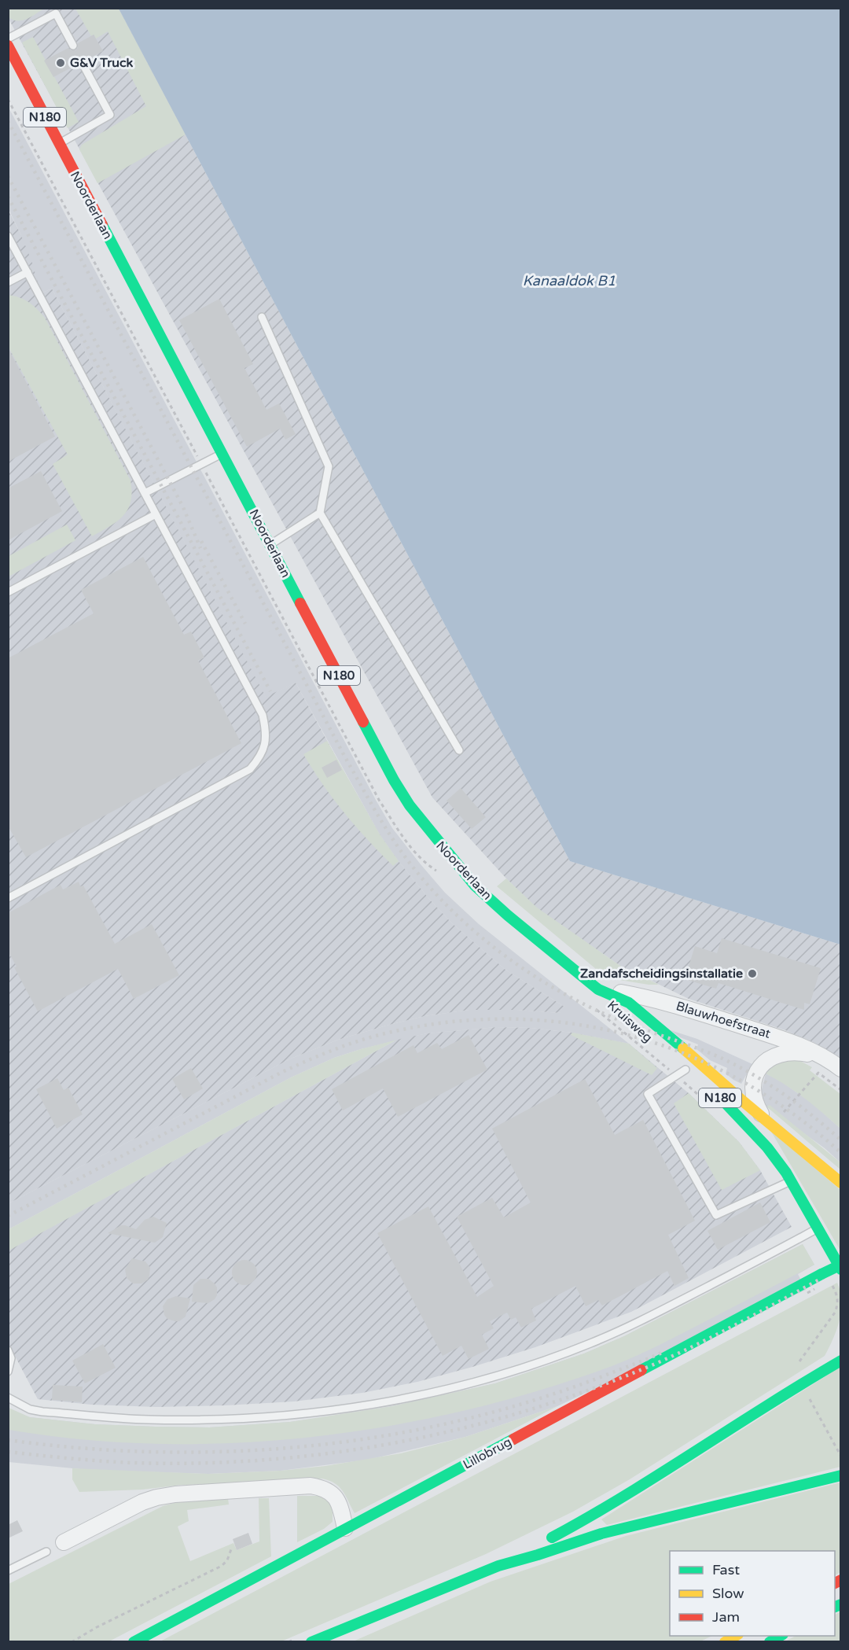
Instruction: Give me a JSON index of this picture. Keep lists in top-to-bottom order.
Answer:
{
  "streets": {
    "main road": [
      "N180",
      "Noorderlaan",
      "Kruisweg",
      "Lillobrug"
    ],
    "street": ["Blauwhoefstraat"]
  },
  "crossings": [
    ["Noorderlaan", "Blauwhoefstraat"],
    ["Noorderlaan", "Kruisweg"],
    ["Blauwhoefstraat", "Kruisweg"]
  ],
  "water": ["Kanaaldok B1"],
  "places": ["G&V Truck", "Zandafscheidingsinstallatie"],
  "legend": ["Fast", "Slow", "Jam"]
}
